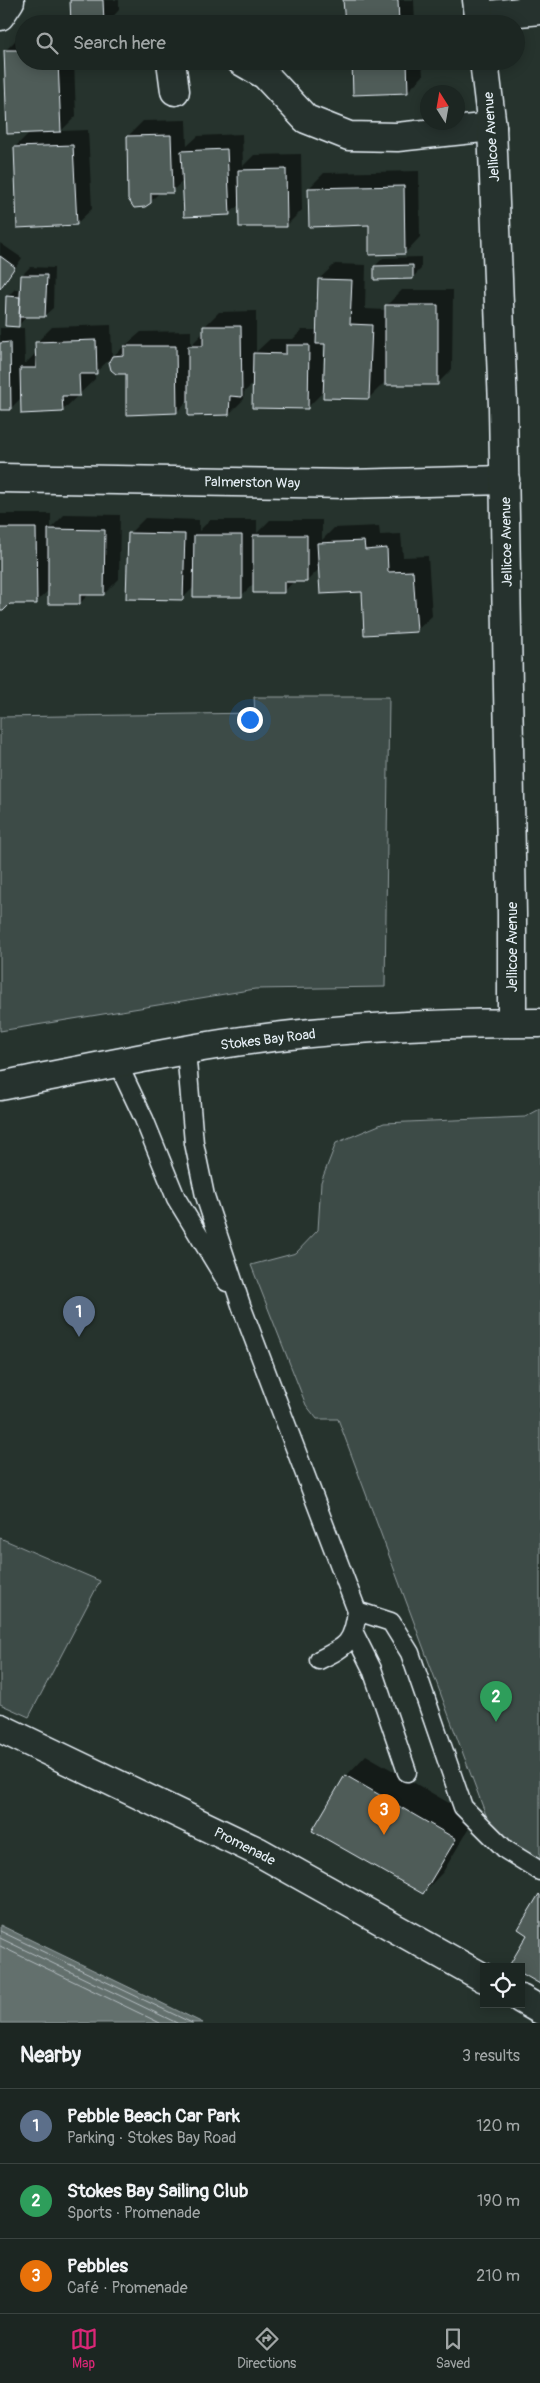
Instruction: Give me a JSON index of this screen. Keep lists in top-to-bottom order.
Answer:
{
  "streets": {
    "street": [
      "Jellicoe Avenue",
      "Palmerston Way",
      "Stokes Bay Road",
      "Promenade"
    ]
  },
  "crossings": [
    ["Jellicoe Avenue", "Palmerston Way"],
    ["Jellicoe Avenue", "Stokes Bay Road"]
  ],
  "north": "top",
  "page": {
    "search": "Search here",
    "pins": ["1", "2", "3"],
    "heading": ["Nearby", "3 results"],
    "list": [
      {
        "mark": "1",
        "name": "Pebble Beach Car Park",
        "note": "Parking · Stokes Bay Road",
        "value": "120 m"
      },
      {
        "mark": "2",
        "name": "Stokes Bay Sailing Club",
        "note": "Sports · Promenade",
        "value": "190 m"
      },
      {
        "mark": "3",
        "name": "Pebbles",
        "note": "Café · Promenade",
        "value": "210 m"
      }
    ],
    "nav": ["Map", "Directions", "Saved"]
  }
}
